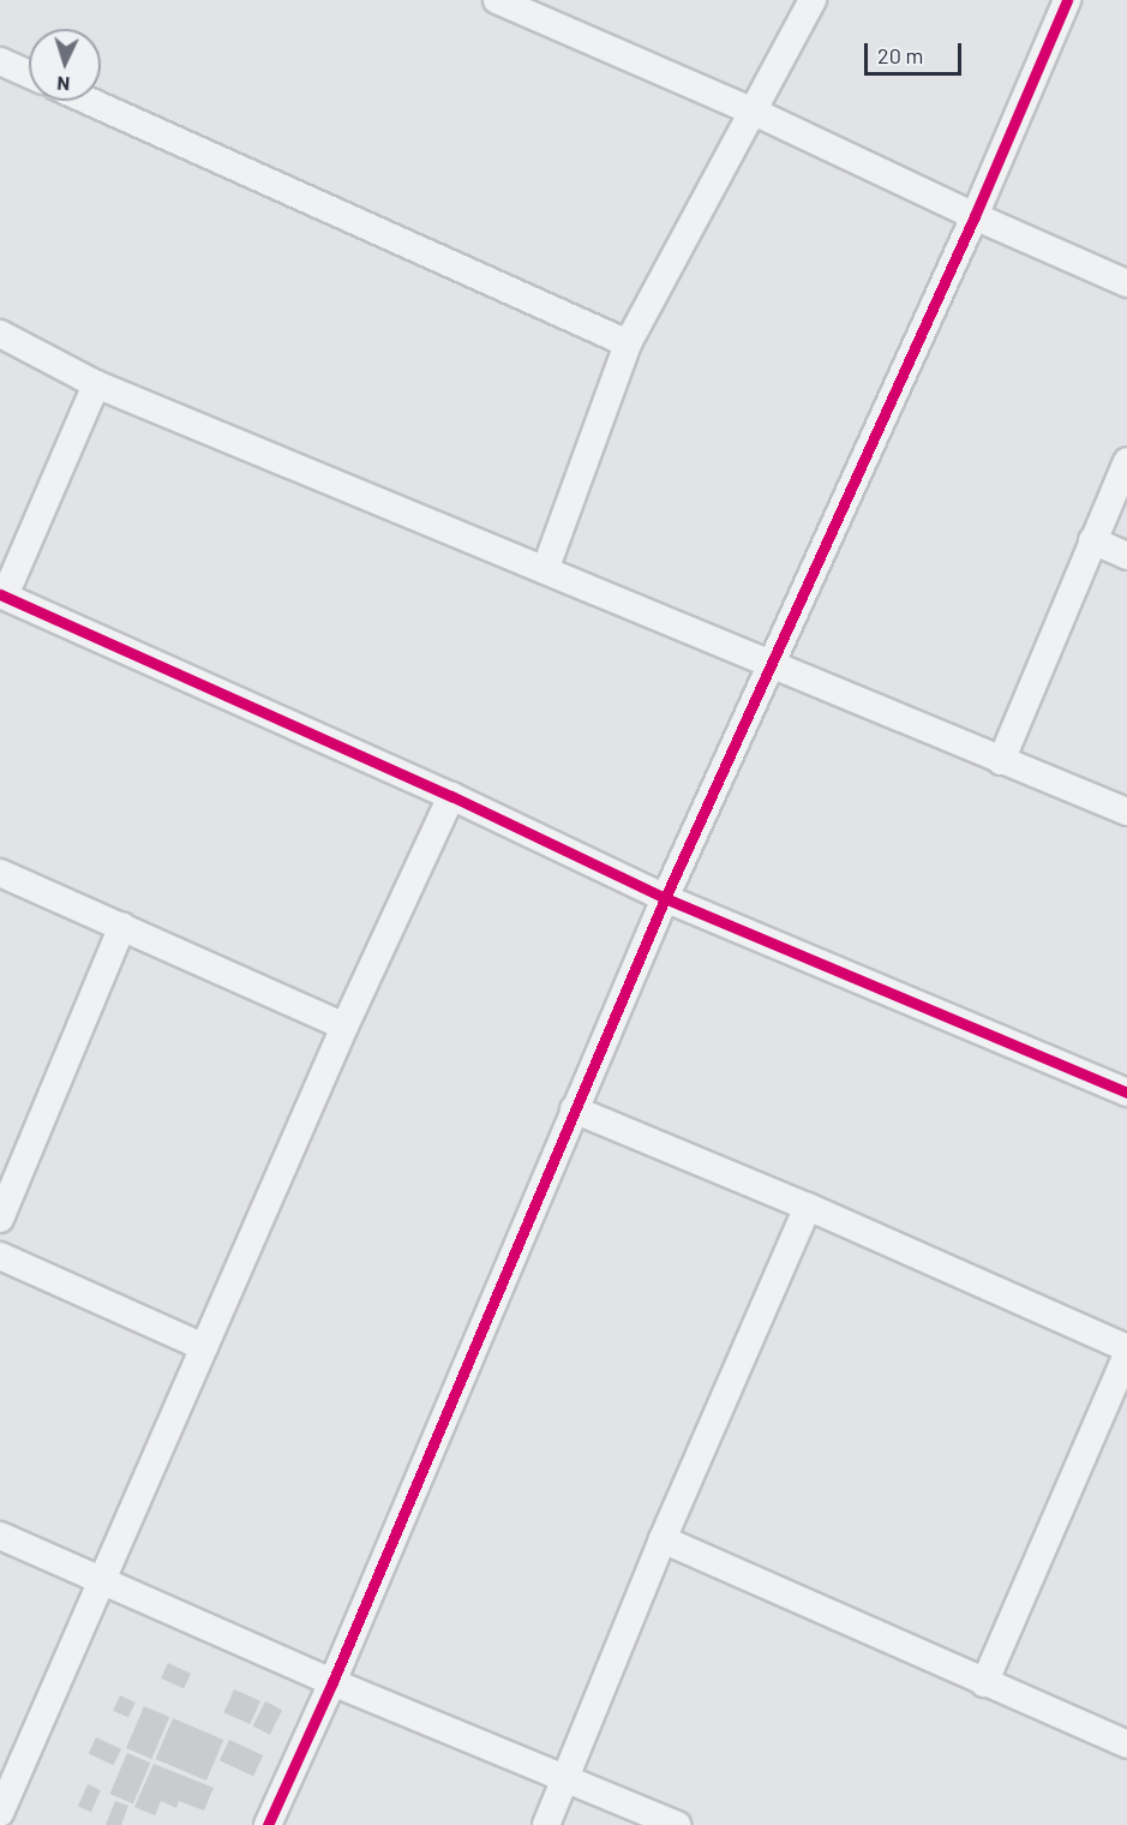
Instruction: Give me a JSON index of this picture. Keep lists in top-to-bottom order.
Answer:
{
  "scale_bar": "20 m",
  "north": "bottom"
}
